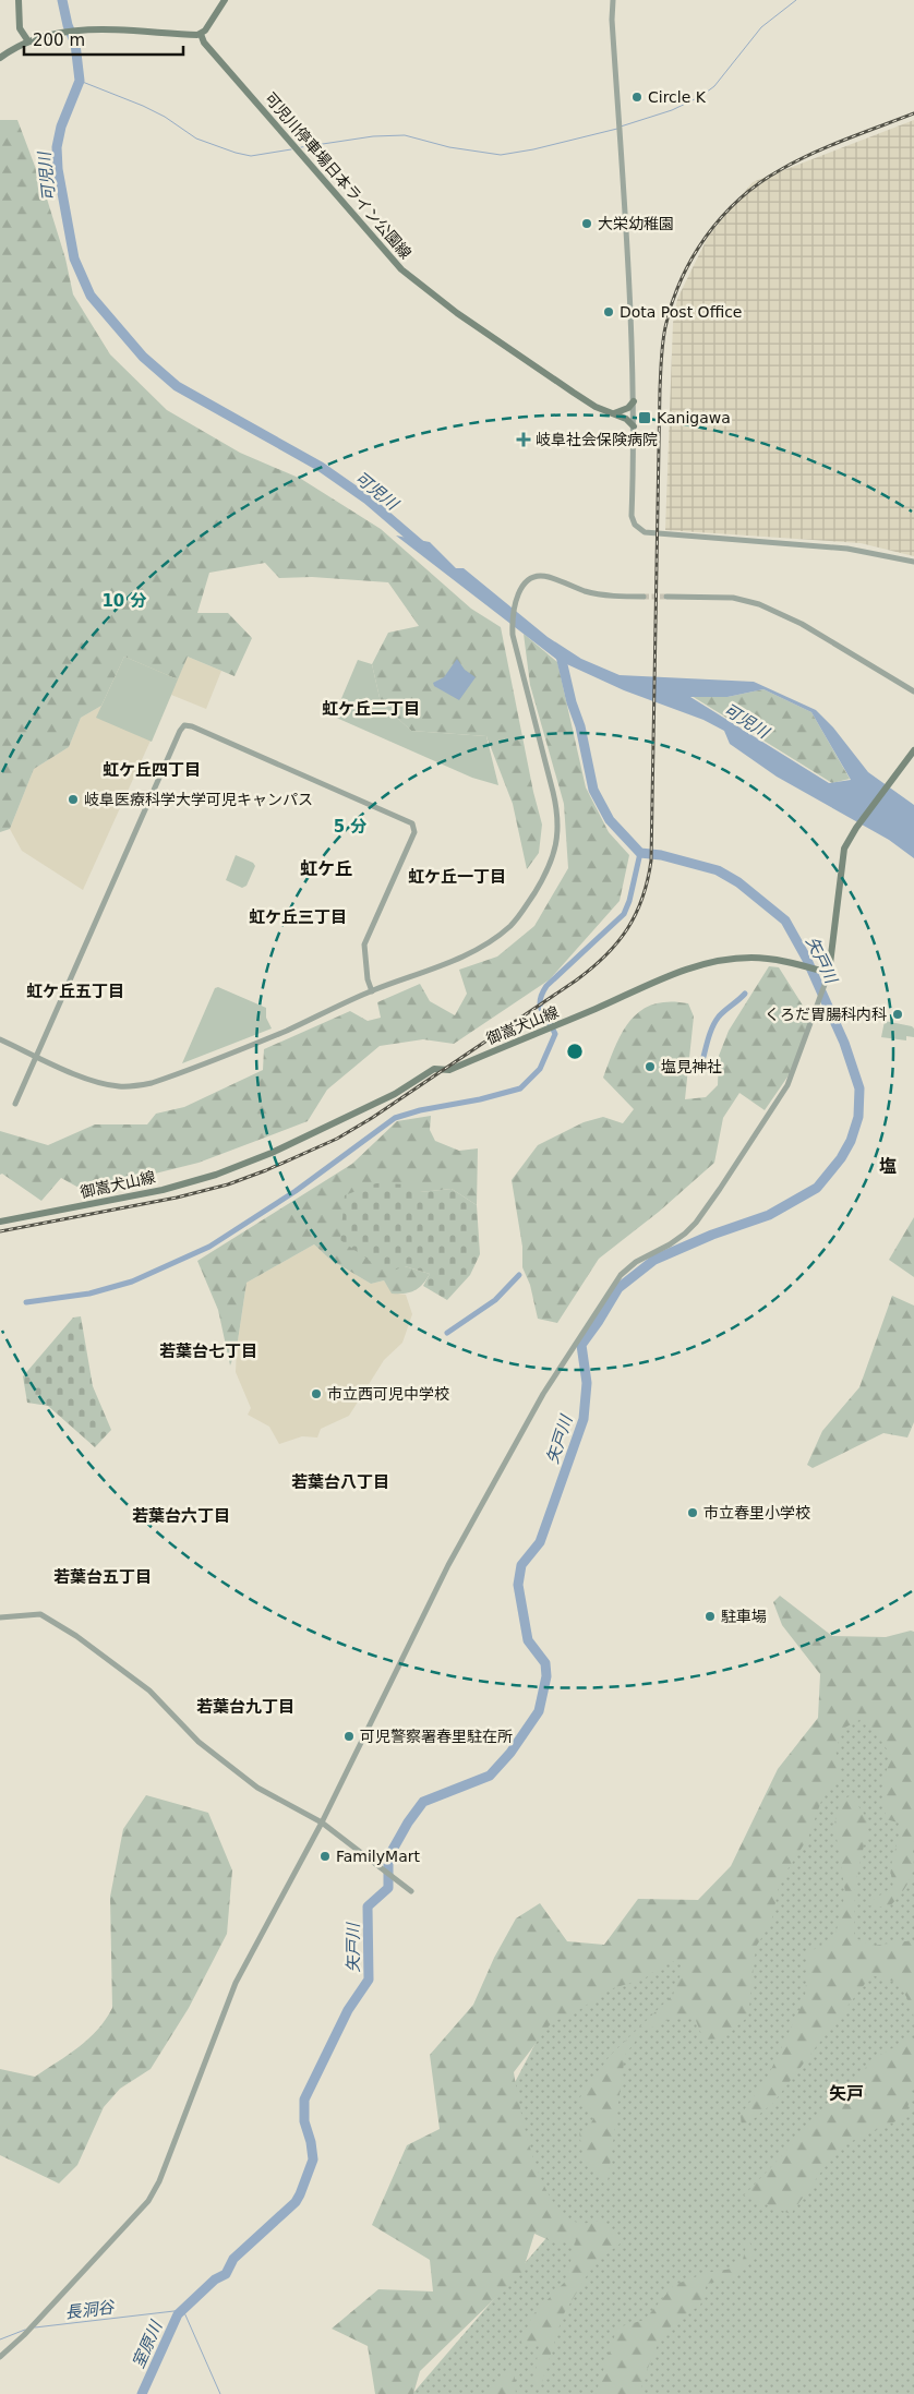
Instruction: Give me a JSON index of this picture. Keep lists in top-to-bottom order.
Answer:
{
  "streets": {
    "main road": ["可児川停車場日本ライン公園線", "御嵩犬山線"]
  },
  "districts": [
    "虹ケ丘二丁目",
    "虹ケ丘四丁目",
    "虹ケ丘",
    "虹ケ丘一丁目",
    "虹ケ丘三丁目",
    "虹ケ丘五丁目",
    "塩",
    "若葉台七丁目",
    "若葉台八丁目",
    "若葉台六丁目",
    "若葉台五丁目",
    "若葉台九丁目",
    "矢戸"
  ],
  "water": [
    "可児川",
    "矢戸川",
    "長洞谷",
    "室原川"
  ],
  "places": {
    "other": [
      "Circle K",
      "大栄幼稚園",
      "Dota Post Office",
      "岐阜医療科学大学可児キャンパス",
      "くろだ胃腸科内科",
      "塩見神社",
      "市立西可児中学校",
      "市立春里小学校",
      "駐車場",
      "可児警察署春里駐在所",
      "FamilyMart"
    ],
    "transit": ["Kanigawa"],
    "health": ["岐阜社会保険病院"]
  },
  "scale_bar": "200 m",
  "rings": ["10 分", "5 分"]
}
